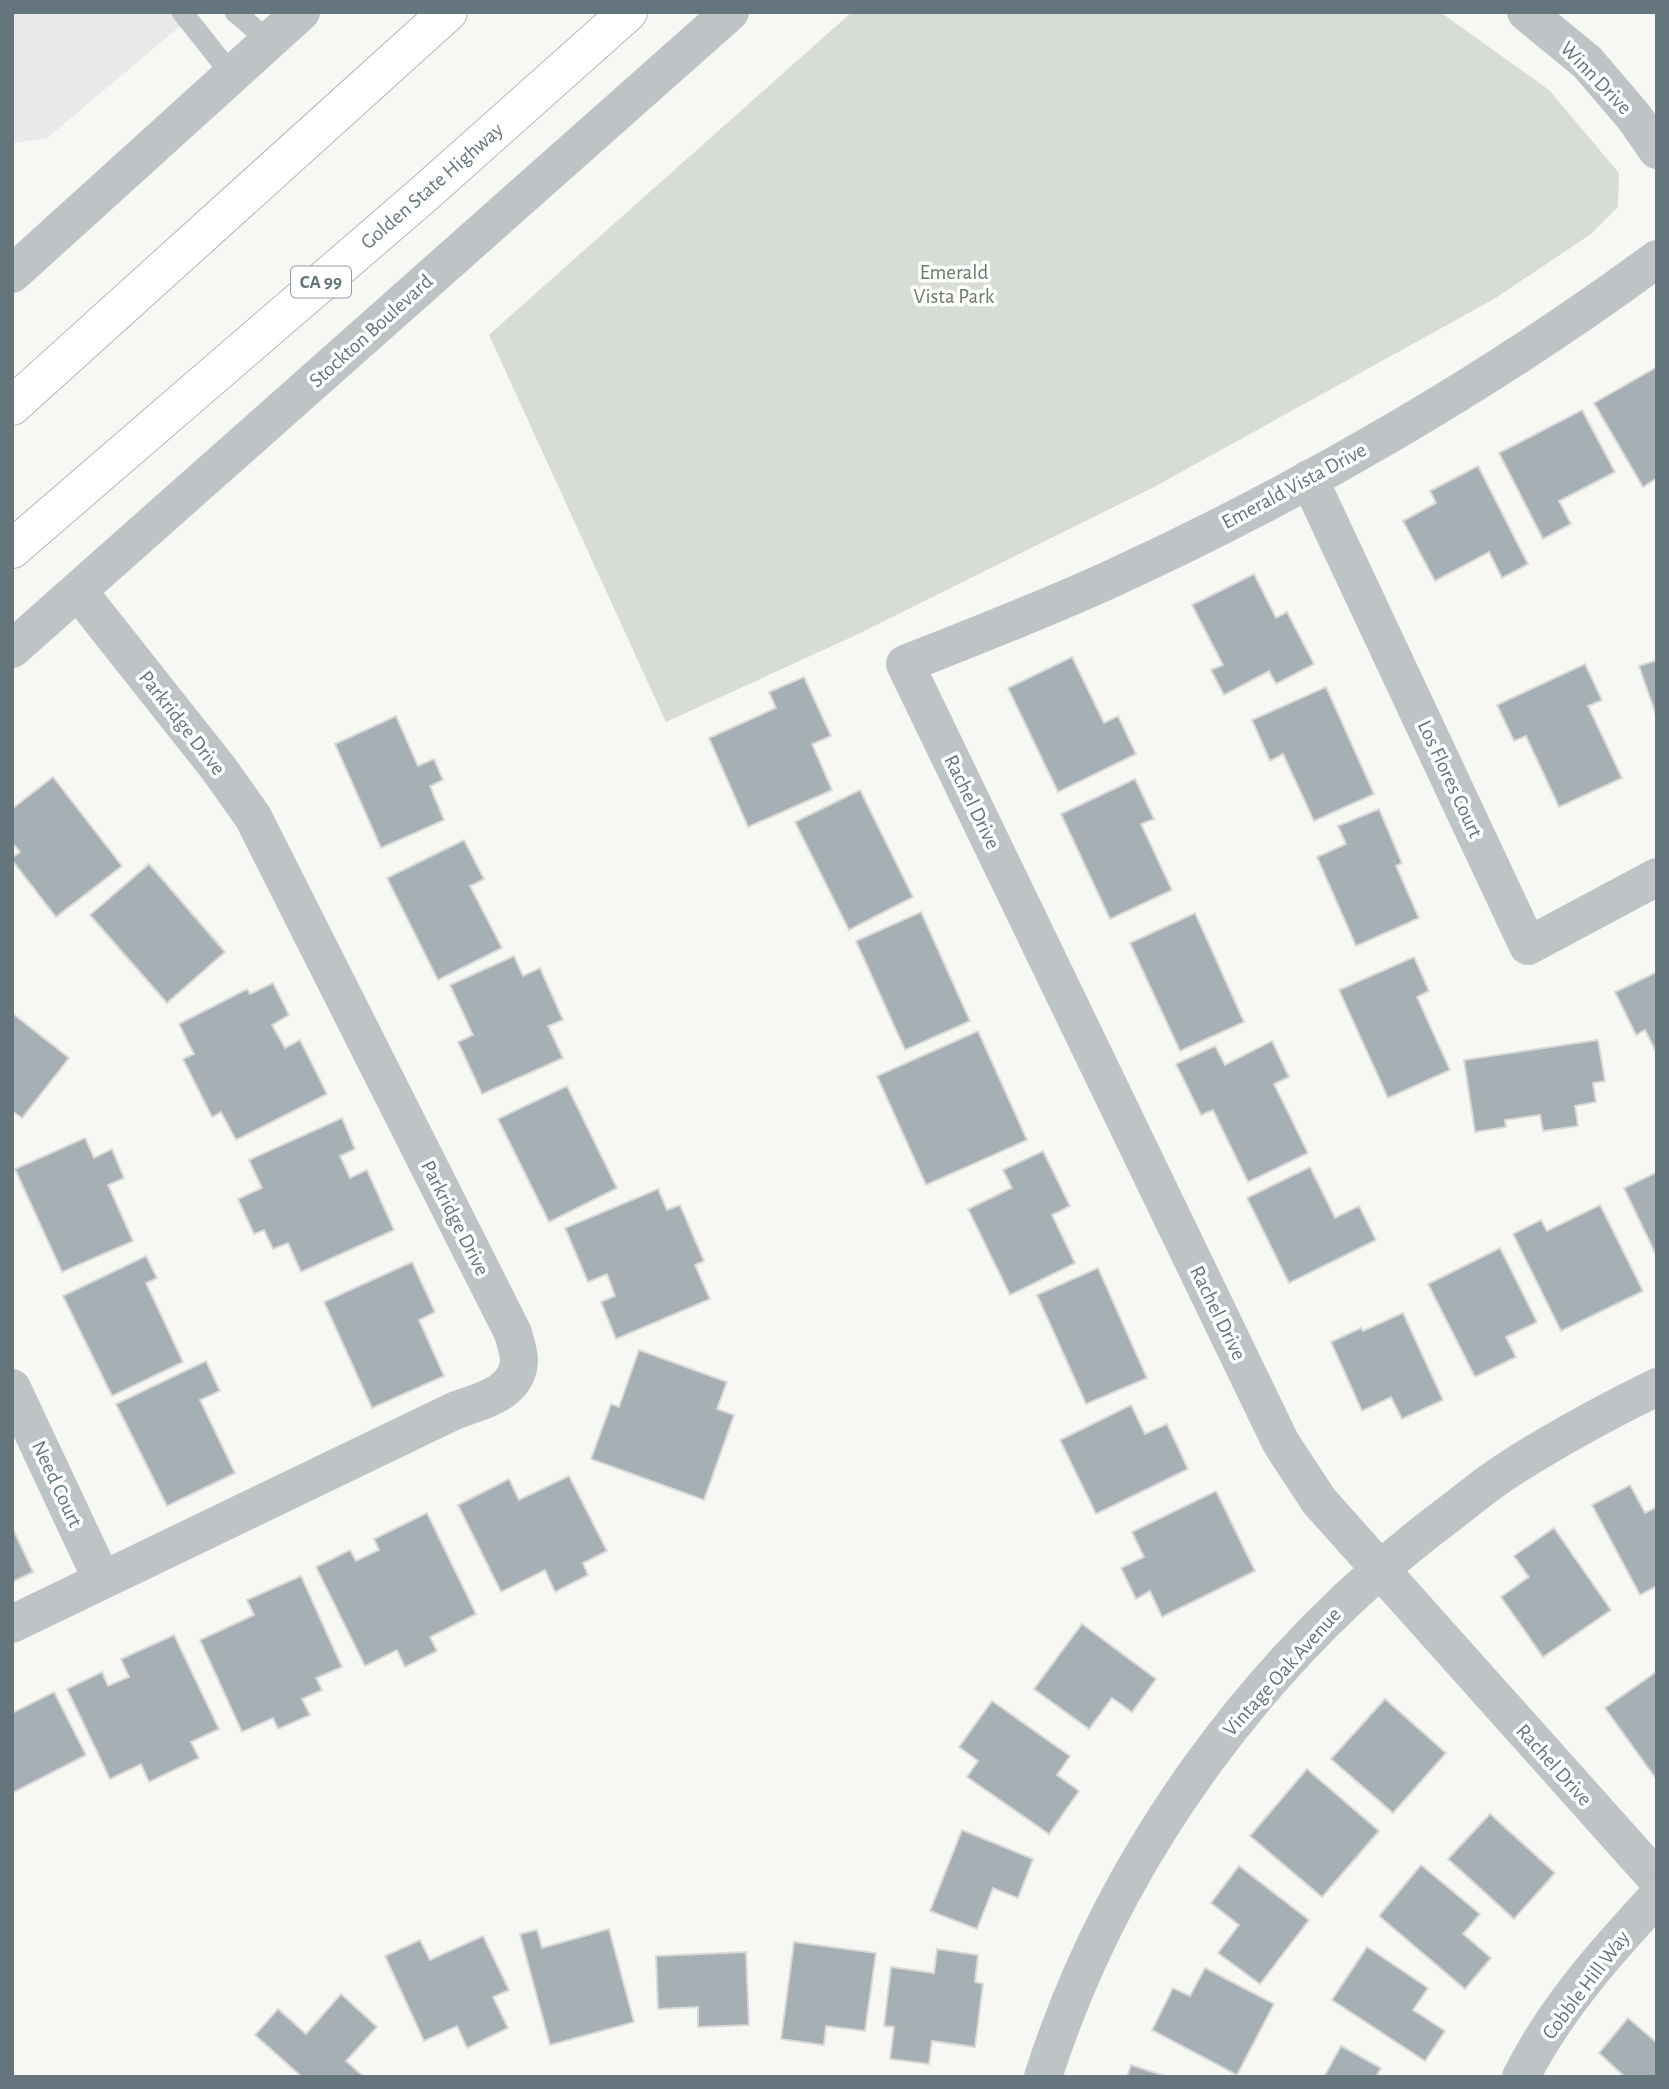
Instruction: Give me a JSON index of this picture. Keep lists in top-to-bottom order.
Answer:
{
  "streets": {
    "highway": ["Golden State Highway", "CA 99"],
    "street": [
      "Winn Drive",
      "Stockton Boulevard",
      "Emerald Vista Drive",
      "Parkridge Drive",
      "Los Flores Court",
      "Rachel Drive",
      "Need Court",
      "Vintage Oak Avenue",
      "Cobble Hill Way"
    ]
  },
  "crossings": [
    ["Stockton Boulevard", "Parkridge Drive"],
    ["Emerald Vista Drive", "Los Flores Court"],
    ["Emerald Vista Drive", "Rachel Drive"],
    ["Parkridge Drive", "Need Court"],
    ["Rachel Drive", "Vintage Oak Avenue"]
  ],
  "parks": ["Emerald Vista Park"]
}
